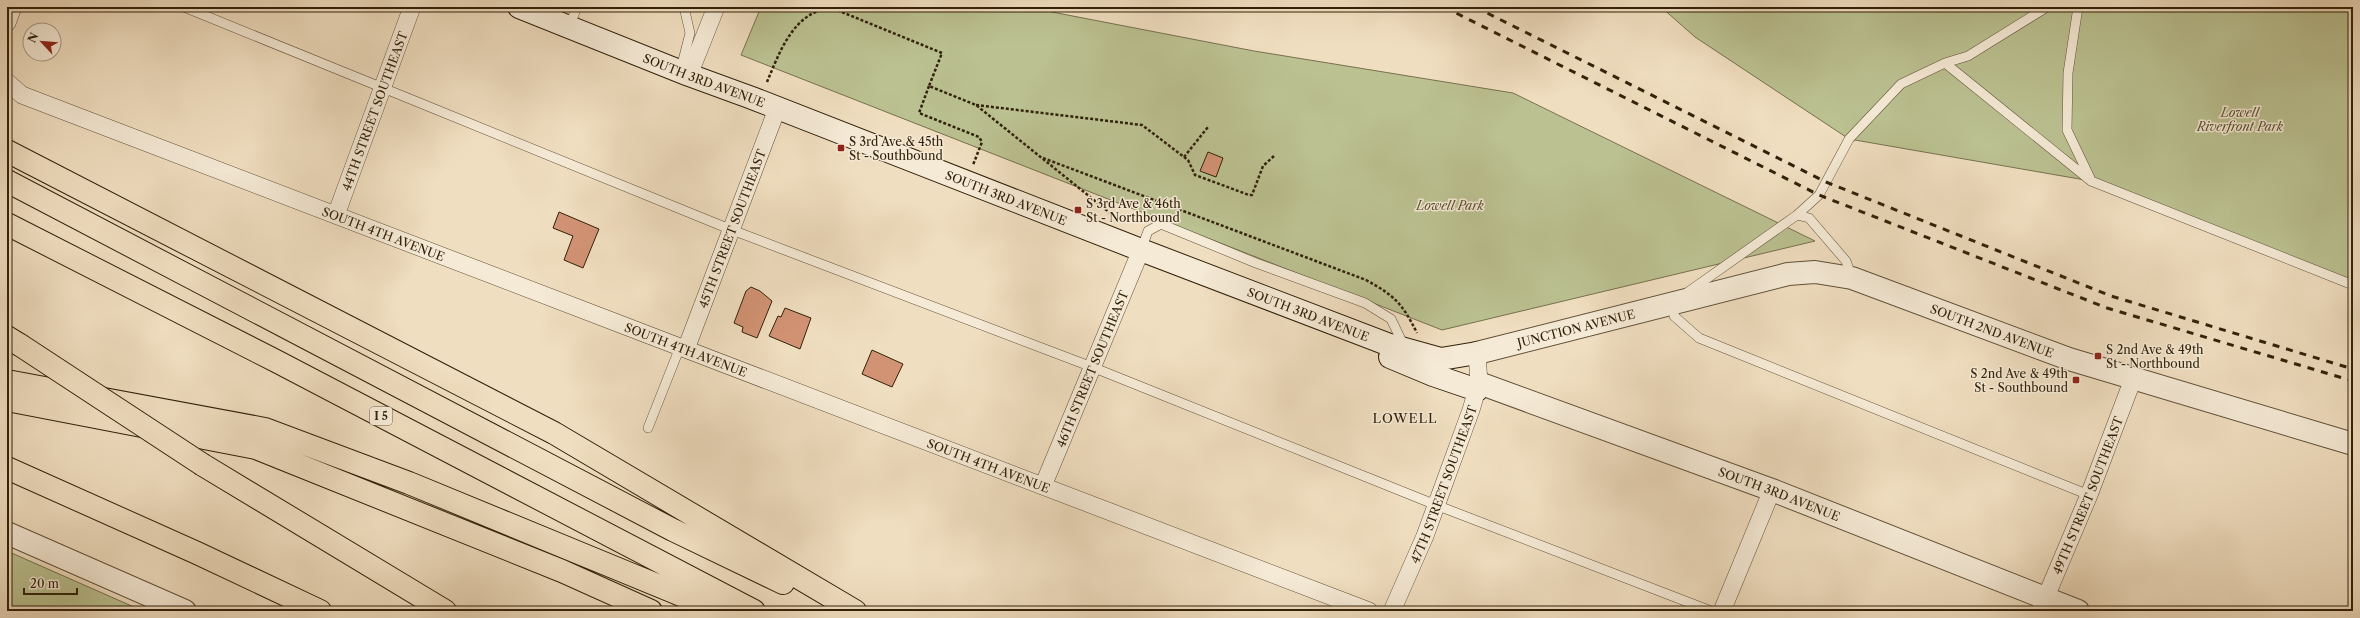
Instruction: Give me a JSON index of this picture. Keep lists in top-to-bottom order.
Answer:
{
  "streets": {
    "highway": ["I 5"],
    "street": [
      "SOUTH 3RD AVENUE",
      "44TH STREET SOUTHEAST",
      "45TH STREET SOUTHEAST",
      "SOUTH 4TH AVENUE",
      "JUNCTION AVENUE",
      "SOUTH 2ND AVENUE",
      "46TH STREET SOUTHEAST",
      "47TH STREET SOUTHEAST",
      "49TH STREET SOUTHEAST"
    ]
  },
  "crossings": [
    ["SOUTH 3RD AVENUE", "45TH STREET SOUTHEAST"],
    ["SOUTH 3RD AVENUE", "JUNCTION AVENUE"],
    ["SOUTH 3RD AVENUE", "46TH STREET SOUTHEAST"],
    ["SOUTH 3RD AVENUE", "47TH STREET SOUTHEAST"],
    ["SOUTH 3RD AVENUE", "49TH STREET SOUTHEAST"],
    ["44TH STREET SOUTHEAST", "SOUTH 4TH AVENUE"],
    ["45TH STREET SOUTHEAST", "SOUTH 4TH AVENUE"],
    ["SOUTH 4TH AVENUE", "46TH STREET SOUTHEAST"],
    ["JUNCTION AVENUE", "SOUTH 2ND AVENUE"],
    ["JUNCTION AVENUE", "47TH STREET SOUTHEAST"],
    ["SOUTH 2ND AVENUE", "49TH STREET SOUTHEAST"]
  ],
  "districts": ["LOWELL"],
  "parks": ["Lowell Riverfront Park", "Lowell Park"],
  "places": {
    "transit": [
      "S 3rd Ave & 45th St - Southbound",
      "S 3rd Ave & 46th St - Northbound",
      "S 2nd Ave & 49th St - Northbound",
      "S 2nd Ave & 49th St - Southbound"
    ]
  },
  "scale_bar": "20 m",
  "north": "top left"
}
